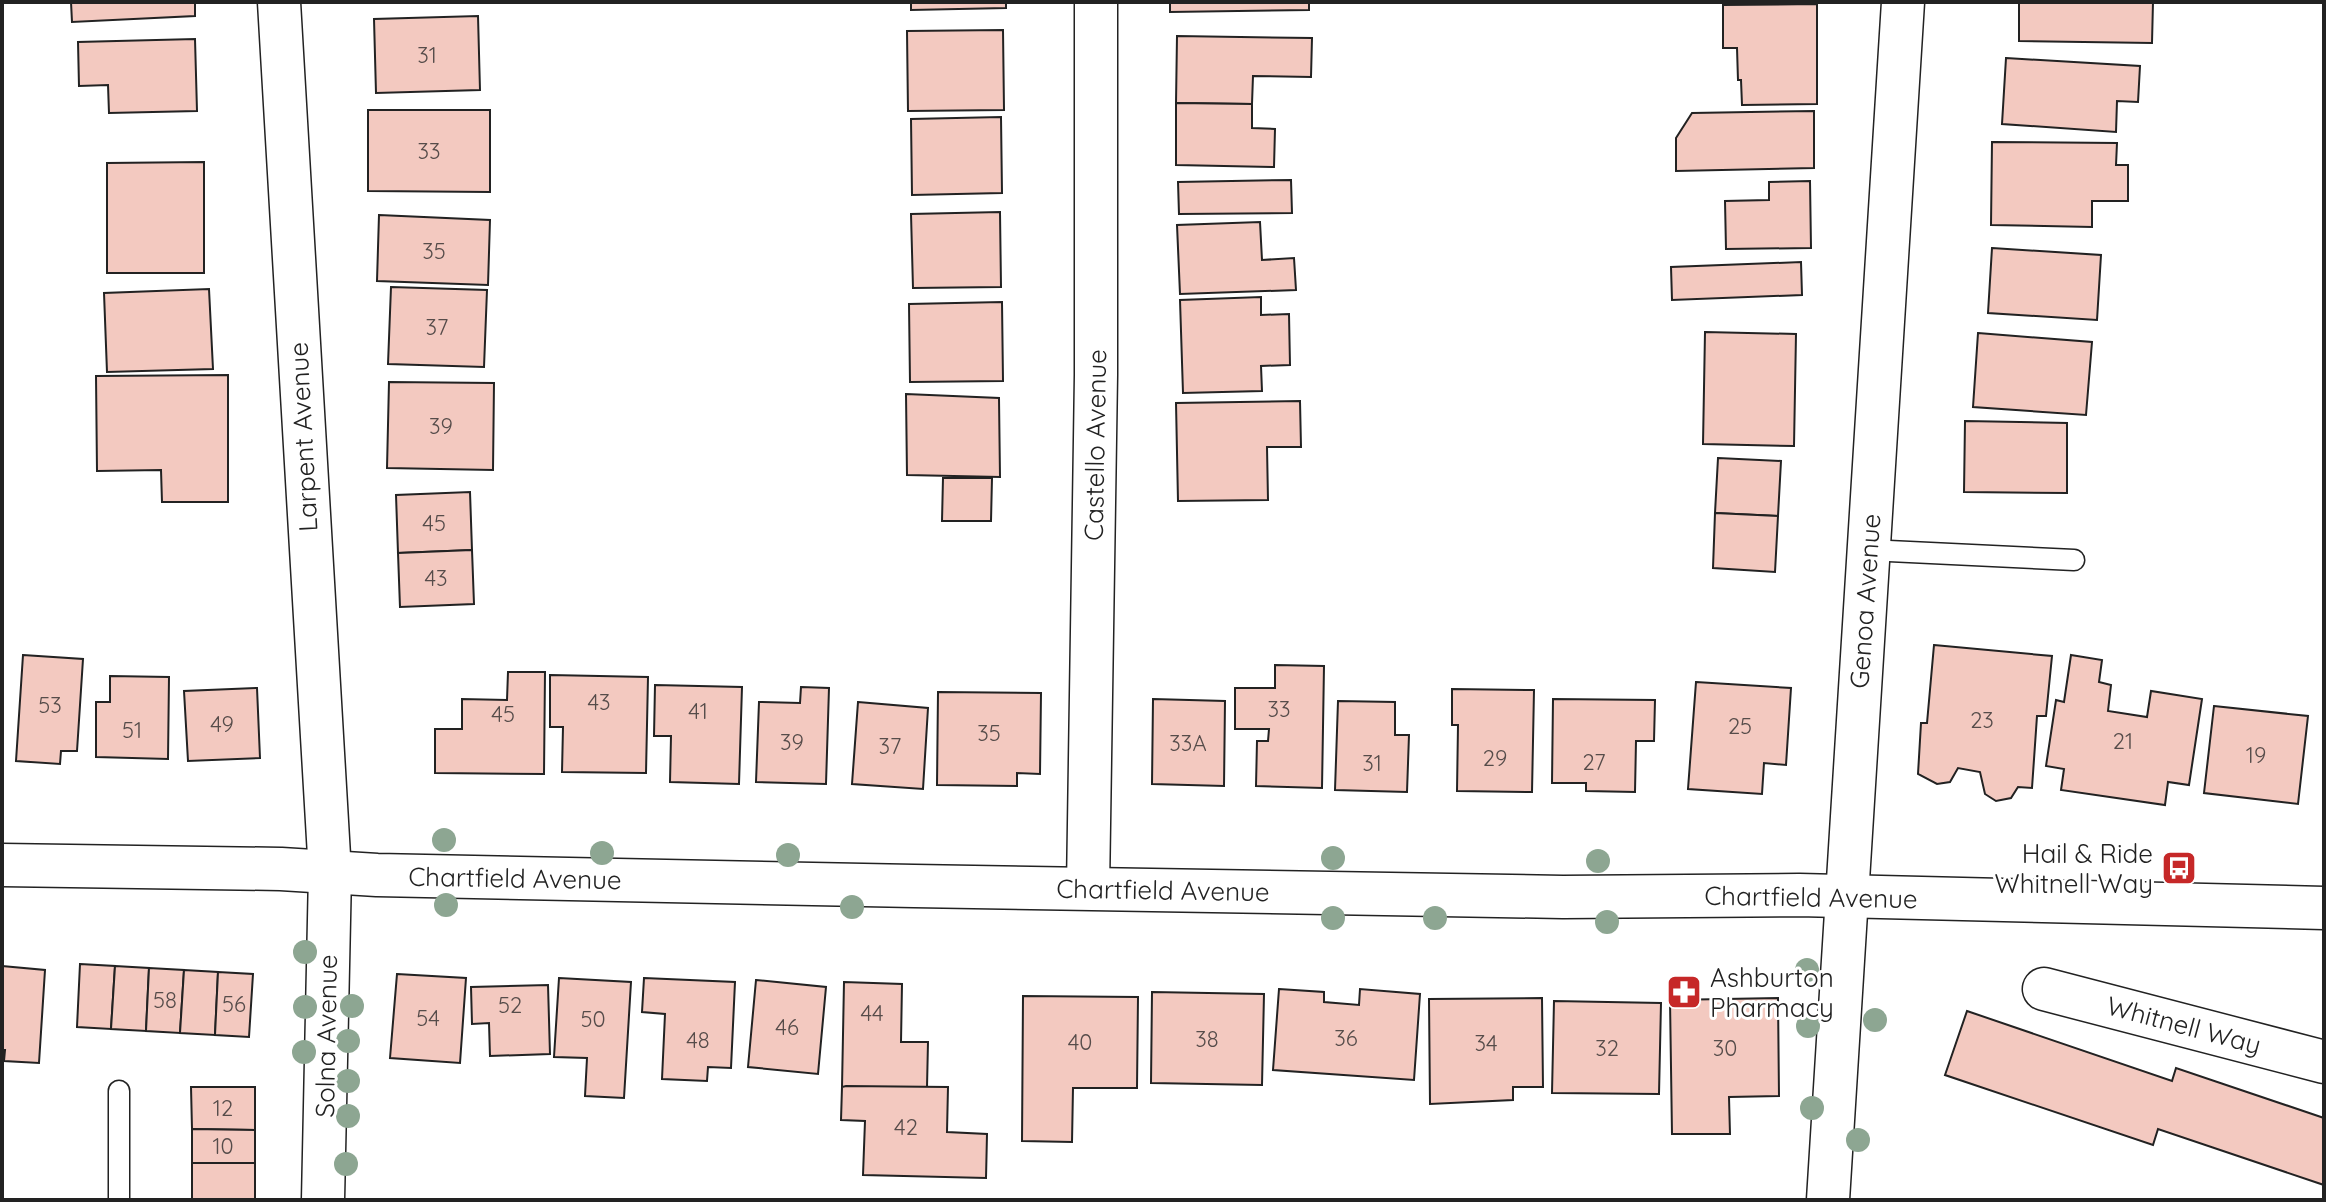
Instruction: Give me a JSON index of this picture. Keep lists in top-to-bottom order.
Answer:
{
  "streets": {
    "street": [
      "Larpent Avenue",
      "Castello Avenue",
      "Genoa Avenue",
      "Chartfield Avenue",
      "Whitnell Way",
      "Solna Avenue"
    ]
  },
  "crossings": [
    ["Larpent Avenue", "Chartfield Avenue"],
    ["Larpent Avenue", "Solna Avenue"],
    ["Castello Avenue", "Chartfield Avenue"],
    ["Genoa Avenue", "Chartfield Avenue"],
    ["Chartfield Avenue", "Solna Avenue"]
  ],
  "places": {
    "bus stop": ["Hail & Ride Whitnell Way"],
    "pharmacy": ["Ashburton Pharmacy"]
  },
  "house_numbers": [
    "31",
    "33",
    "35",
    "37",
    "39",
    "45",
    "43",
    "43",
    "53",
    "33",
    "41",
    "45",
    "23",
    "49",
    "25",
    "51",
    "35",
    "21",
    "39",
    "33A",
    "37",
    "19",
    "29",
    "27",
    "31",
    "58",
    "56",
    "52",
    "44",
    "54",
    "50",
    "46",
    "36",
    "38",
    "48",
    "40",
    "34",
    "32",
    "30",
    "12",
    "42",
    "10"
  ]
}
